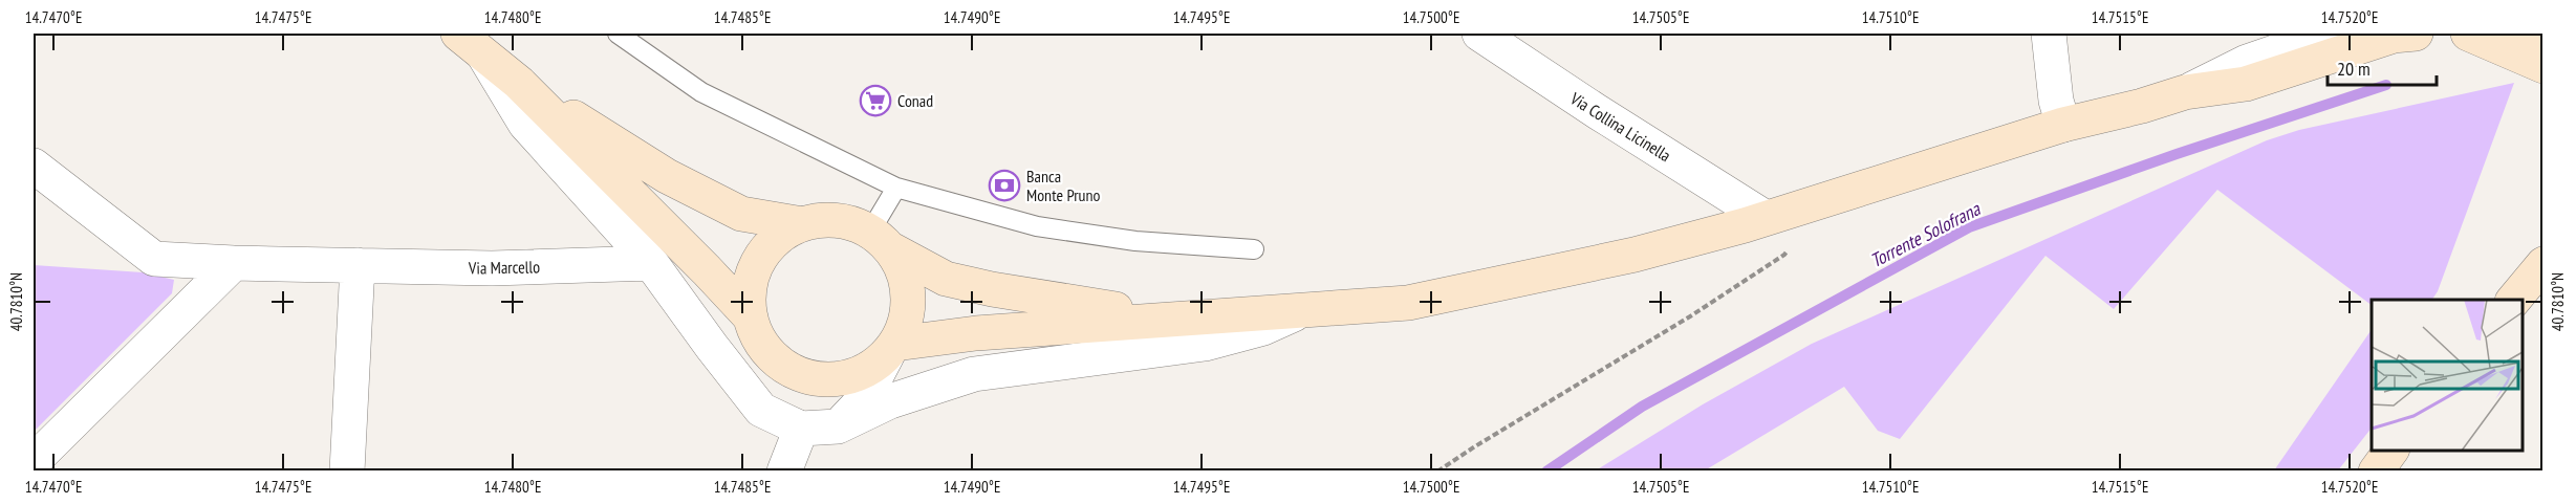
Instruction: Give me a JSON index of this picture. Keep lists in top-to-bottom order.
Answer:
{
  "streets": {
    "street": ["Via Collina Licinella", "Via Marcello"]
  },
  "water": ["Torrente Solofrana"],
  "places": {
    "supermarket": ["Conad"],
    "bank": ["Banca Monte Pruno"]
  },
  "scale_bar": "20 m",
  "coordinates": [
    "14.7470°E",
    "14.7475°E",
    "14.7480°E",
    "14.7485°E",
    "14.7490°E",
    "14.7495°E",
    "14.7500°E",
    "14.7505°E",
    "14.7510°E",
    "14.7515°E",
    "14.7520°E",
    "40.7810°N"
  ]
}
